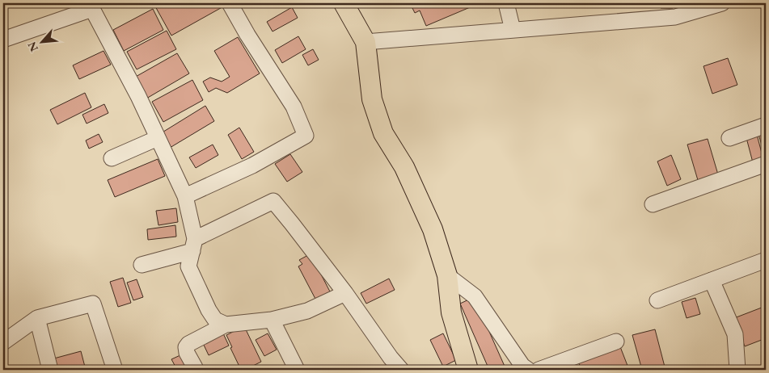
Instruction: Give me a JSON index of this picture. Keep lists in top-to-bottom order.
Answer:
{
  "north": "bottom left"
}
